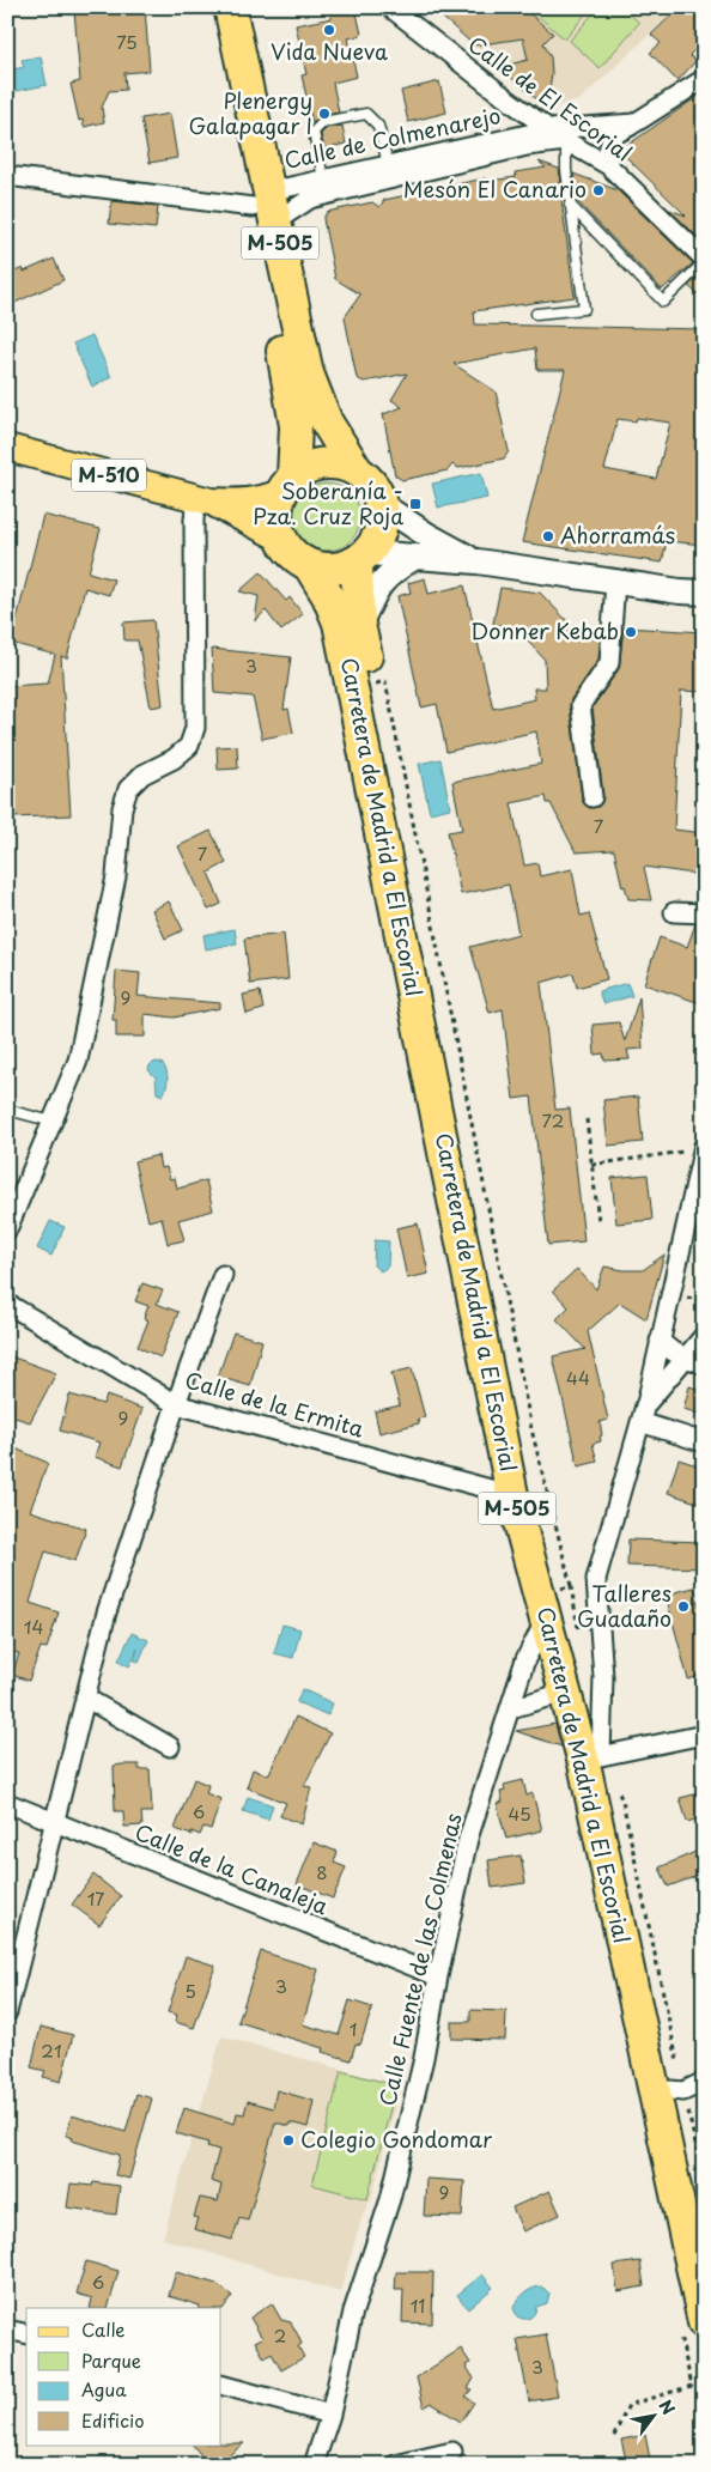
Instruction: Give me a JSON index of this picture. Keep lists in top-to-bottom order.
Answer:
{
  "streets": {
    "highway": ["M-505", "Carretera de Madrid a El Escorial"],
    "main road": ["M-510"],
    "street": [
      "Calle de El Escorial",
      "Calle de Colmenarejo",
      "Calle de la Ermita",
      "Calle de la Canaleja",
      "Calle Fuente de las Colmenas"
    ]
  },
  "crossings": [
    ["Calle de El Escorial", "Calle de Colmenarejo"],
    ["Calle de Colmenarejo", "M-505"],
    ["M-505", "M-510"],
    ["M-505", "Carretera de Madrid a El Escorial"],
    ["M-510", "Carretera de Madrid a El Escorial"],
    ["Carretera de Madrid a El Escorial", "Calle de la Ermita"],
    ["Carretera de Madrid a El Escorial", "Calle Fuente de las Colmenas"],
    ["Calle de la Canaleja", "Calle Fuente de las Colmenas"]
  ],
  "places": {
    "other": [
      "Vida Nueva",
      "Plenergy Galapagar I",
      "Mesón El Canario",
      "Ahorramás",
      "Donner Kebab",
      "Talleres Guadaño",
      "Colegio Gondomar"
    ],
    "transit": ["Soberanía - Pza. Cruz Roja"]
  },
  "house_numbers": [
    "75",
    "3",
    "7",
    "7",
    "9",
    "72",
    "44",
    "9",
    "14",
    "6",
    "45",
    "8",
    "17",
    "3",
    "5",
    "1",
    "21",
    "9",
    "6",
    "11",
    "2",
    "3"
  ],
  "legend": [
    "Calle",
    "Parque",
    "Agua",
    "Edificio"
  ],
  "north": "top right"
}
